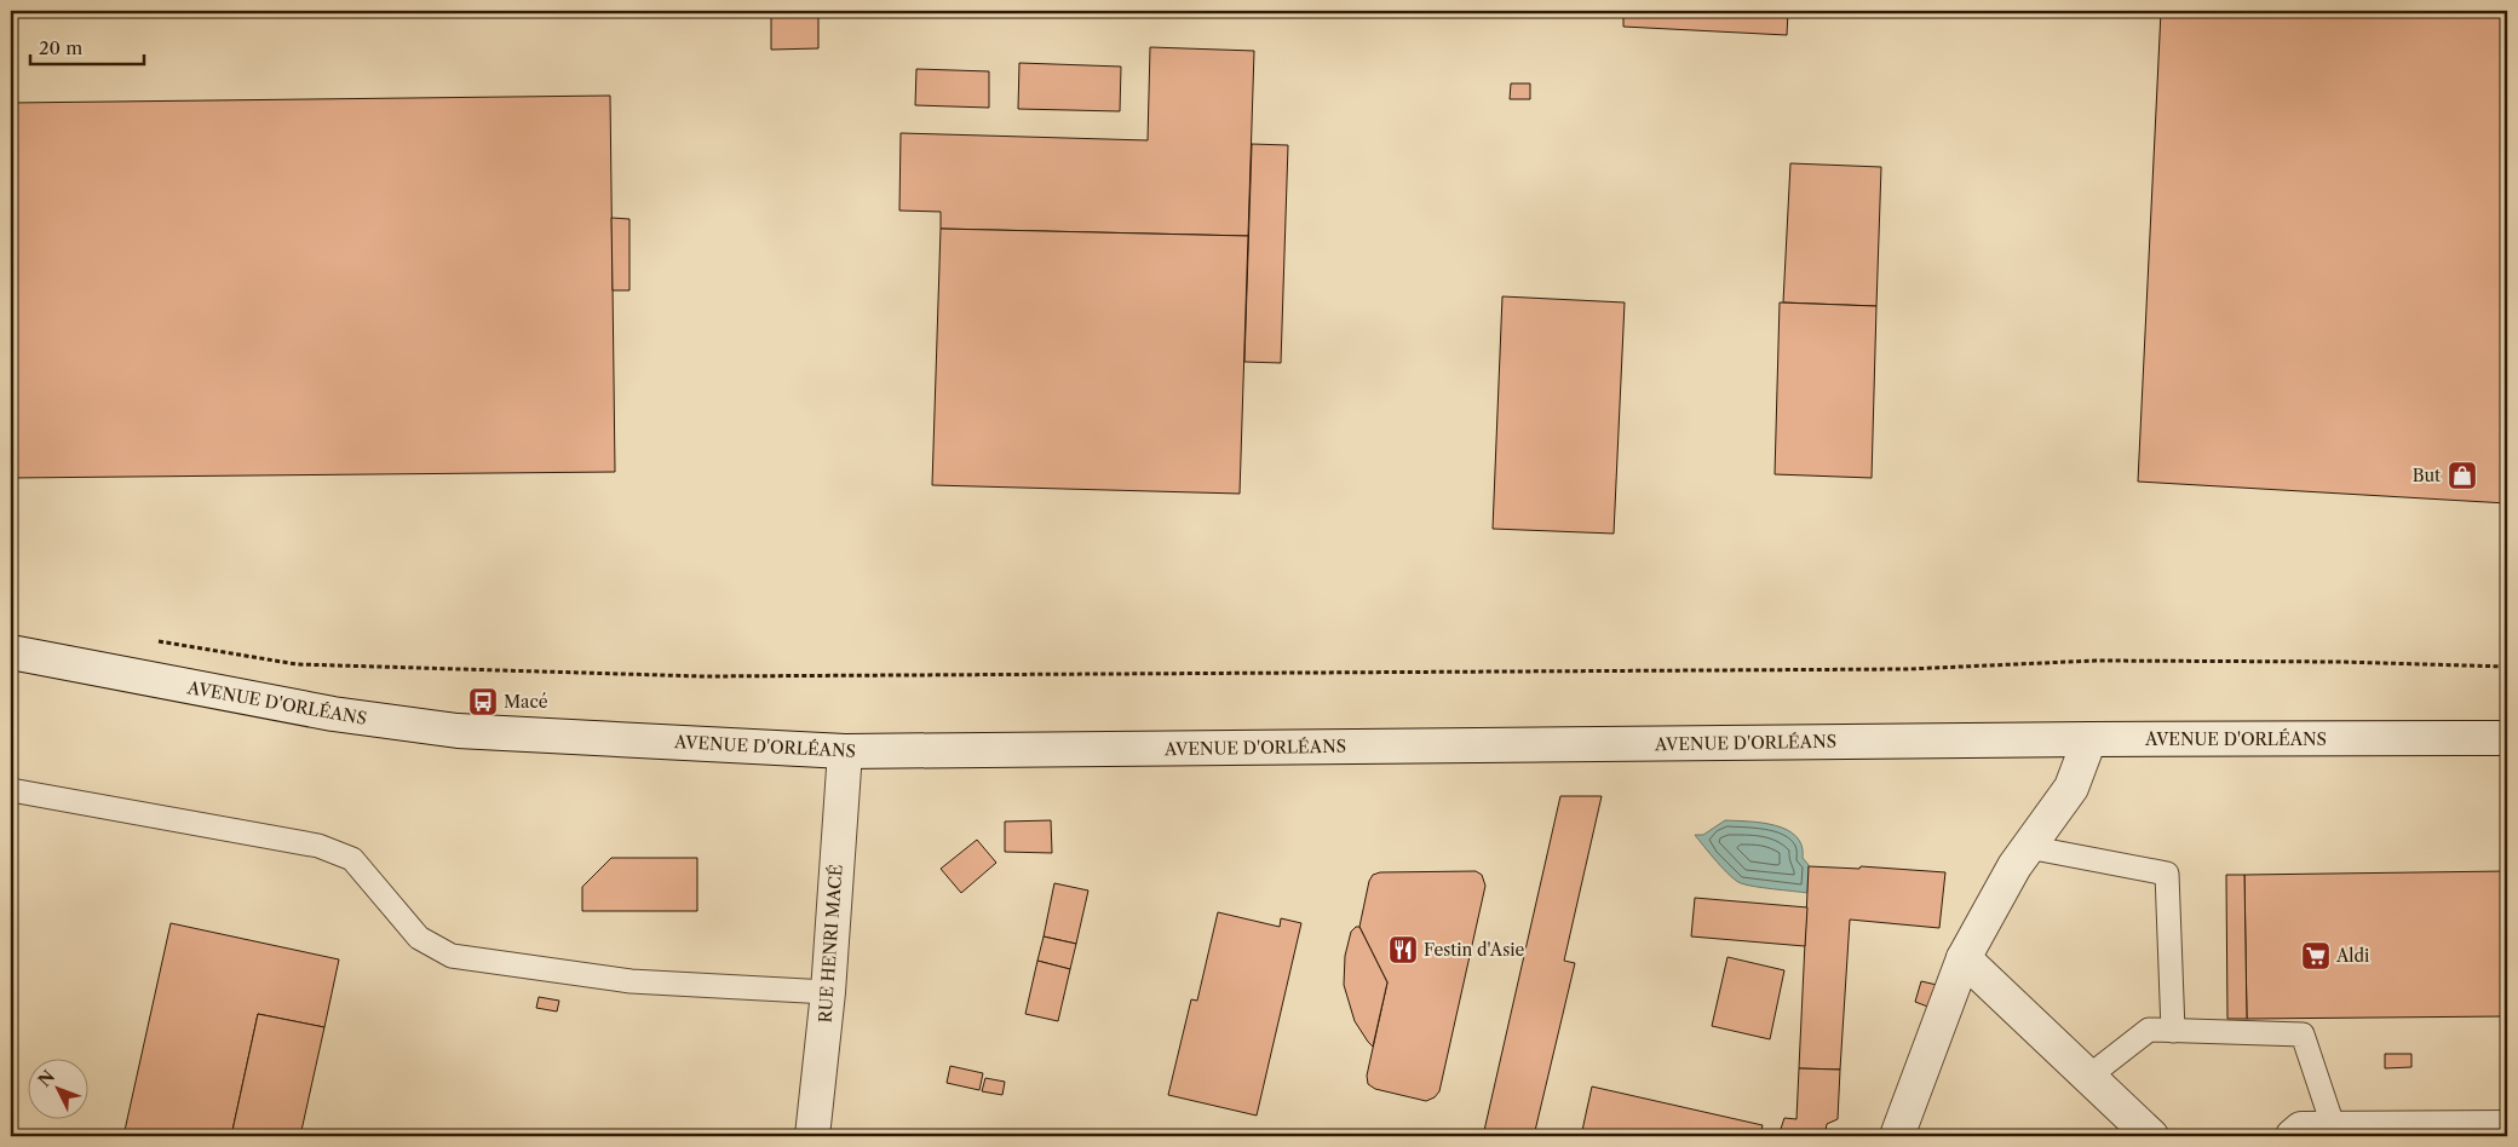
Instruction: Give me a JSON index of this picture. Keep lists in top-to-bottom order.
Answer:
{
  "streets": {
    "main road": ["AVENUE D'ORLÉANS", "RUE HENRI MACÉ"]
  },
  "crossings": [
    ["AVENUE D'ORLÉANS", "RUE HENRI MACÉ"]
  ],
  "places": {
    "shop": ["But"],
    "bus stop": ["Macé"],
    "restaurant": ["Festin d'Asie"],
    "supermarket": ["Aldi"]
  },
  "scale_bar": "20 m",
  "north": "top left"
}
